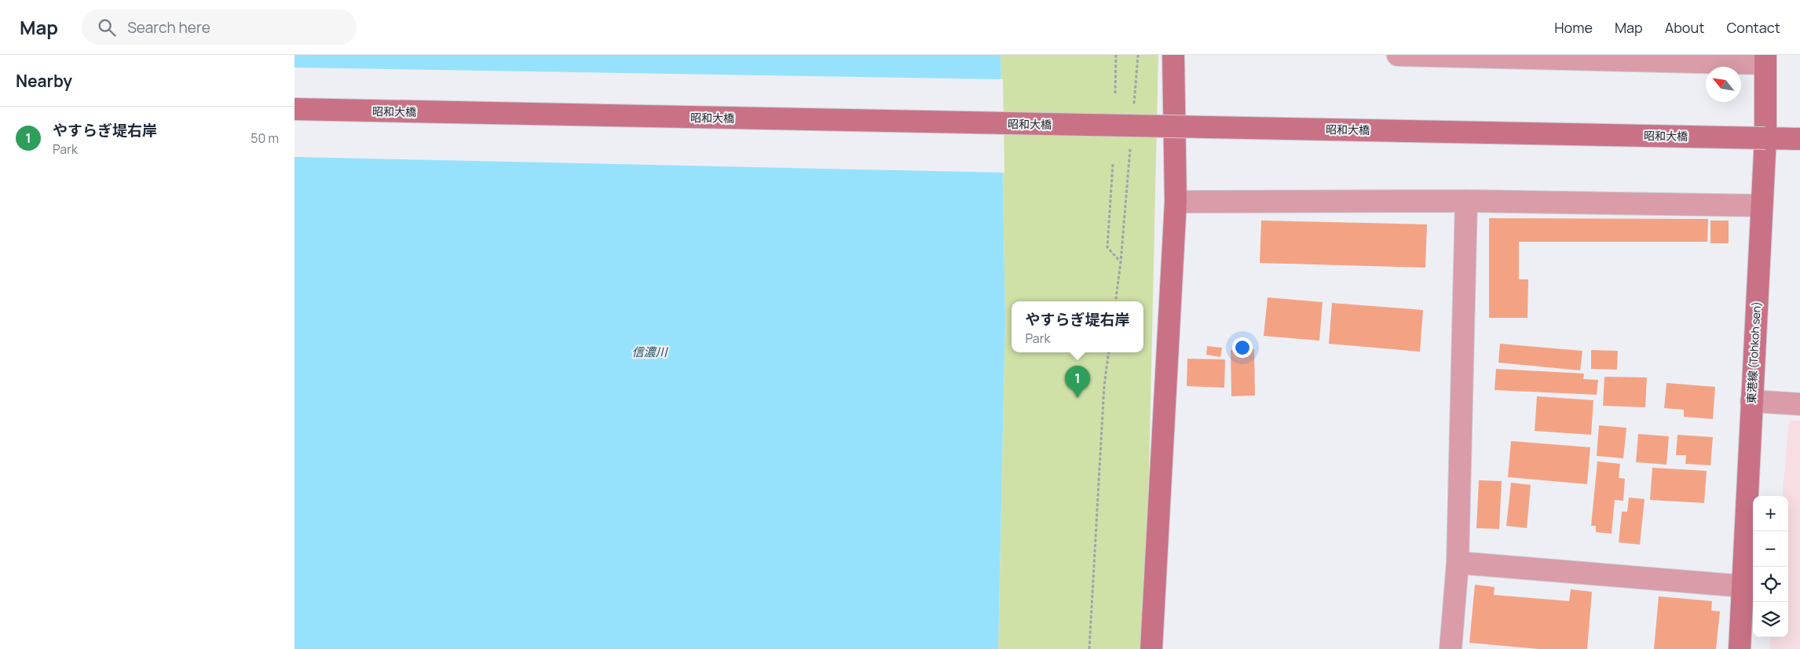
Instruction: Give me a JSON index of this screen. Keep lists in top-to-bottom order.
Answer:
{
  "streets": {
    "main road": ["昭和大橋", "東港線 (Tohkoh sen)"]
  },
  "crossings": [
    ["昭和大橋", "東港線 (Tohkoh sen)"]
  ],
  "water": ["信濃川"],
  "north": "top left",
  "page": {
    "header": "Map",
    "search": "Search here",
    "nav": [
      "Home",
      "Map",
      "About",
      "Contact"
    ],
    "heading": "Nearby",
    "list": [
      {
        "mark": "1",
        "name": "やすらぎ堤右岸",
        "note": "Park",
        "value": "50 m"
      }
    ],
    "popup": ["やすらぎ堤右岸", "Park"],
    "pins": "1",
    "map_buttons": ["+", "−"]
  }
}
